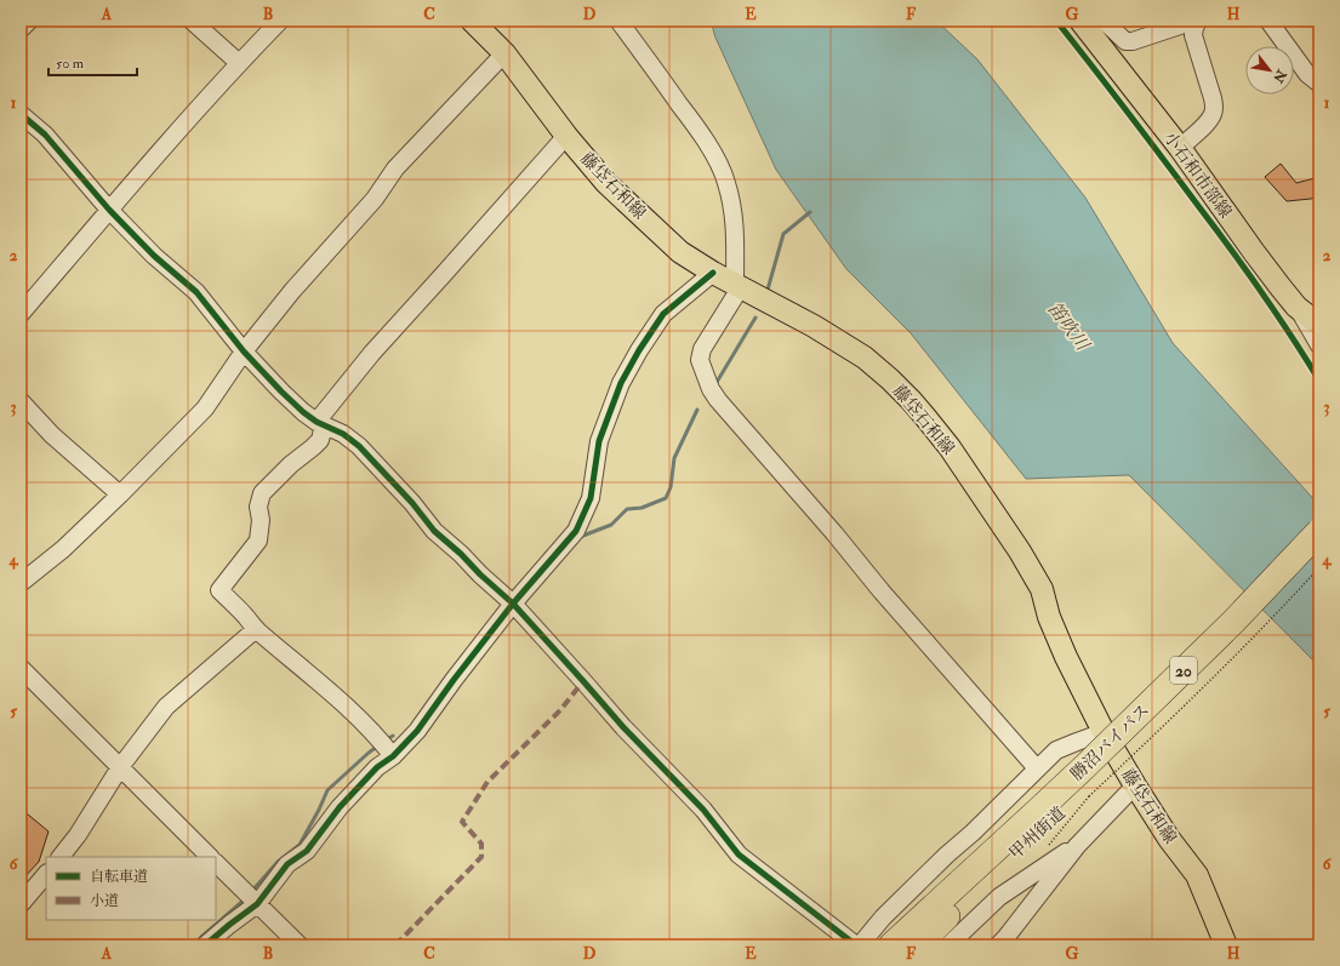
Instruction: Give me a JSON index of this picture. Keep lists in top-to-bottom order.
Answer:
{
  "streets": {
    "highway": ["20", "勝沼バイパス", "甲州街道"],
    "main road": ["小石和市部線", "藤垈石和線"]
  },
  "crossings": [
    ["勝沼バイパス", "甲州街道"]
  ],
  "water": ["笛吹川"],
  "legend": ["自転車道", "小道"],
  "scale_bar": "50 m",
  "north": "bottom right",
  "grid": {
    "columns": [
      "A",
      "B",
      "C",
      "D",
      "E",
      "F",
      "G",
      "H"
    ],
    "rows": [
      "1",
      "2",
      "3",
      "4",
      "5",
      "6"
    ]
  }
}
